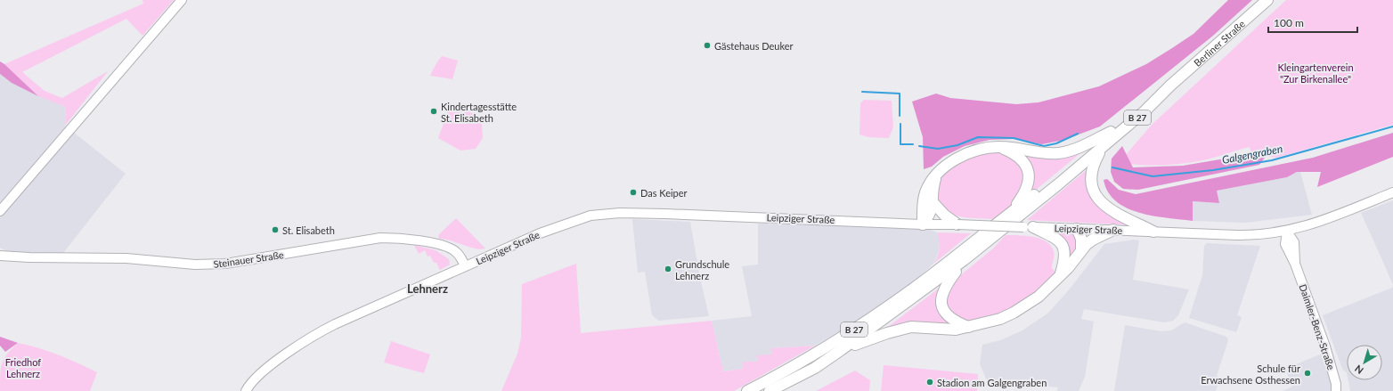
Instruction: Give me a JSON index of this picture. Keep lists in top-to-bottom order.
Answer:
{
  "streets": {
    "highway": ["Berliner Straße", "B 27"],
    "main road": ["Leipziger Straße", "Steinauer Straße", "Daimler-Benz-Straße"]
  },
  "crossings": [
    ["Berliner Straße", "B 27"],
    ["Leipziger Straße", "Steinauer Straße"],
    ["Leipziger Straße", "Daimler-Benz-Straße"]
  ],
  "districts": ["Lehnerz"],
  "water": ["Galgengraben"],
  "parks": ["Kleingartenverein \"Zur Birkenallee\"", "Friedhof Lehnerz"],
  "places": [
    "Gästehaus Deuker",
    "Kindertagesstätte St. Elisabeth",
    "Das Keiper",
    "St. Elisabeth",
    "Grundschule Lehnerz",
    "Schule für Erwachsene Osthessen",
    "Stadion am Galgengraben"
  ],
  "scale_bar": "100 m",
  "north": "bottom left"
}
